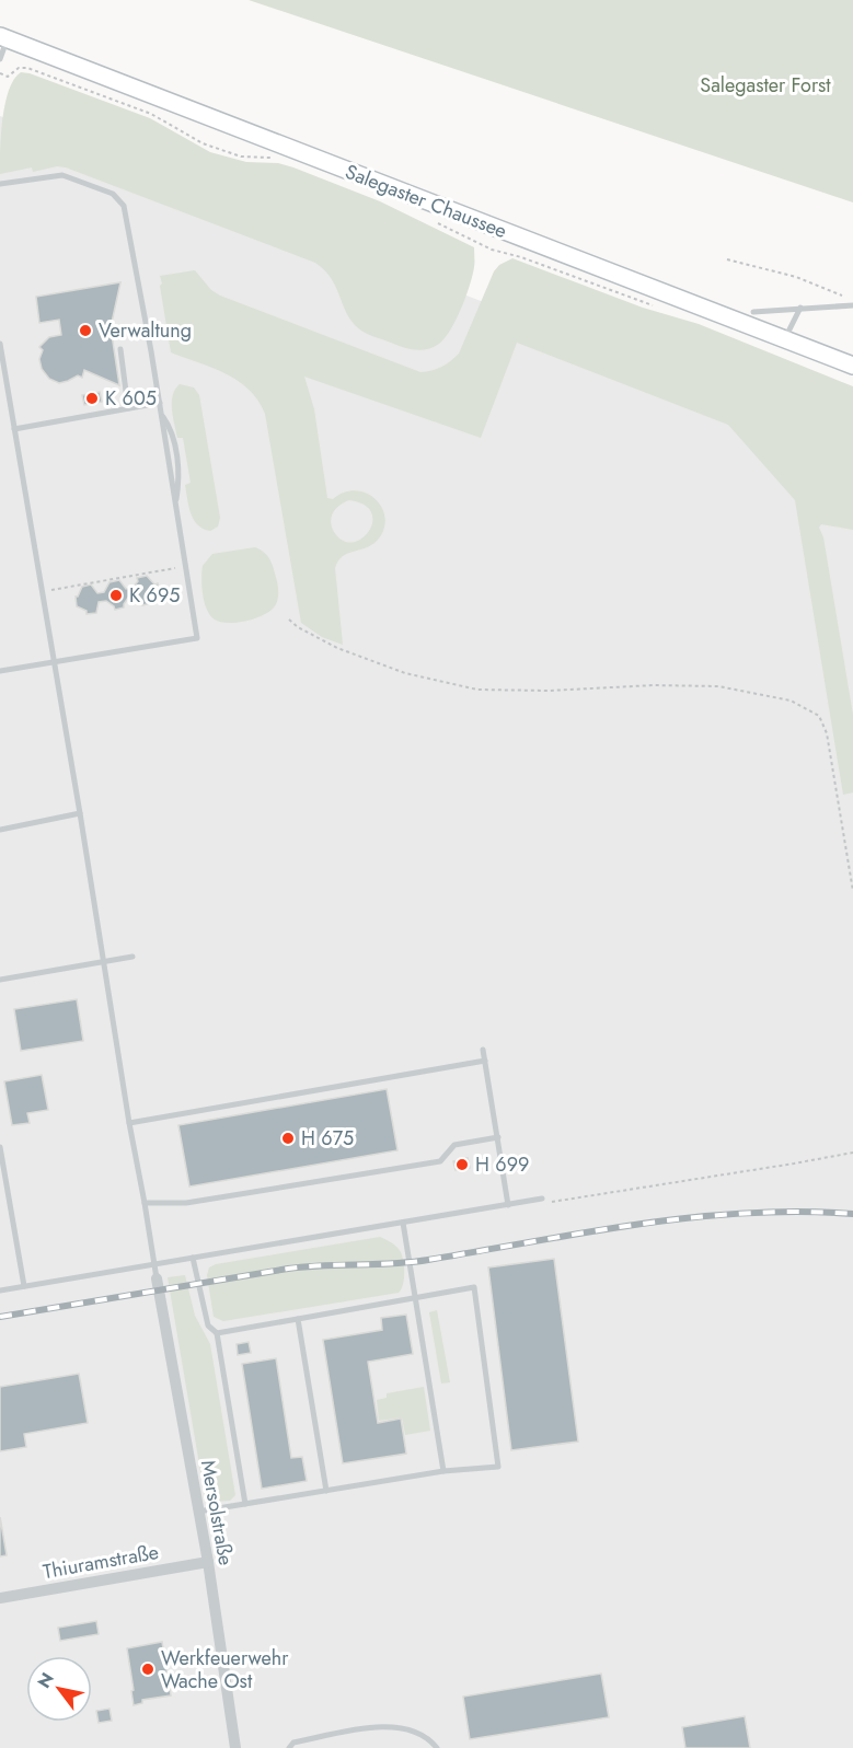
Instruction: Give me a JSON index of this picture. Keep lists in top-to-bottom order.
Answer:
{
  "streets": {
    "main road": ["Salegaster Chaussee"],
    "street": ["Mersolstraße", "Thiuramstraße"]
  },
  "crossings": [
    ["Mersolstraße", "Thiuramstraße"]
  ],
  "parks": ["Salegaster Forst"],
  "places": [
    "Verwaltung",
    "K 605",
    "K 695",
    "H 675",
    "H 699",
    "Werkfeuerwehr Wache Ost"
  ],
  "north": "top left"
}
